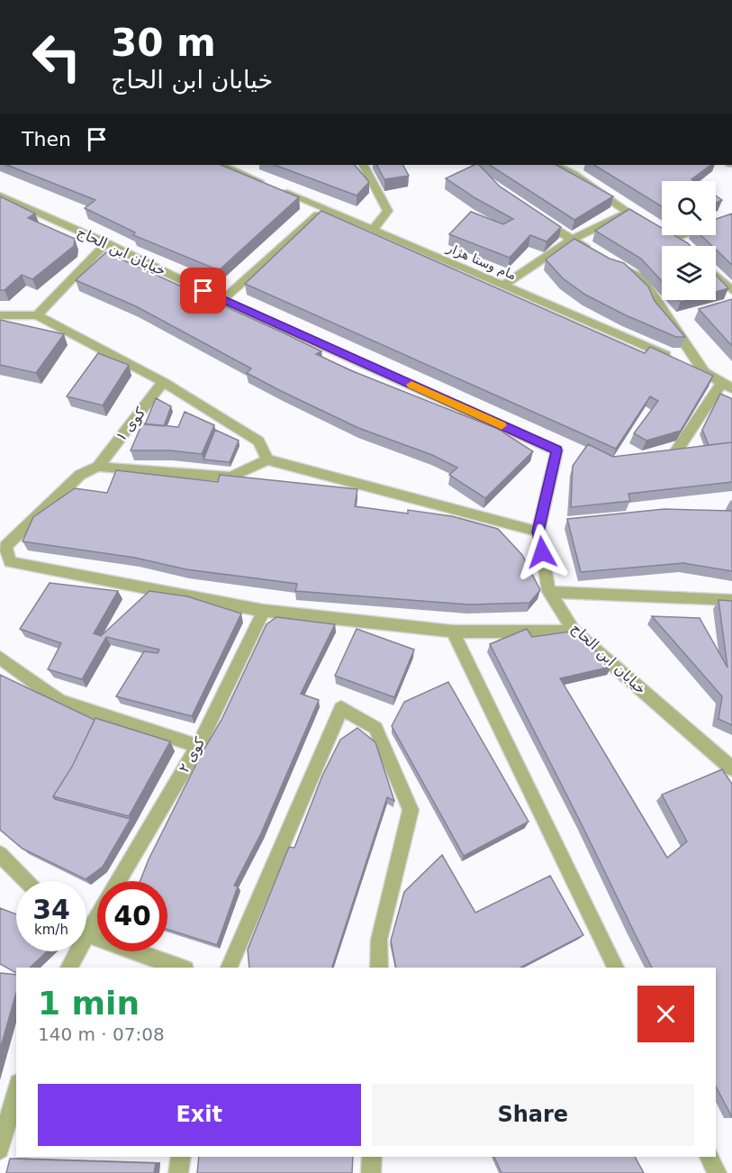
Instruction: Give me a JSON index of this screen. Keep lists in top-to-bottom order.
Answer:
{
  "streets": {
    "street": [
      "خیابان ابن الحاج",
      "مام وستا هژار",
      "کوی ۱",
      "کوی ۲"
    ]
  },
  "page": {
    "turn": ["30 m", "خیابان ابن الحاج"],
    "then": "Then",
    "speed": "34 km/h",
    "limit": "40",
    "heading": ["1 min", "140 m · 07:08"],
    "buttons": ["Exit", "Share"]
  }
}
